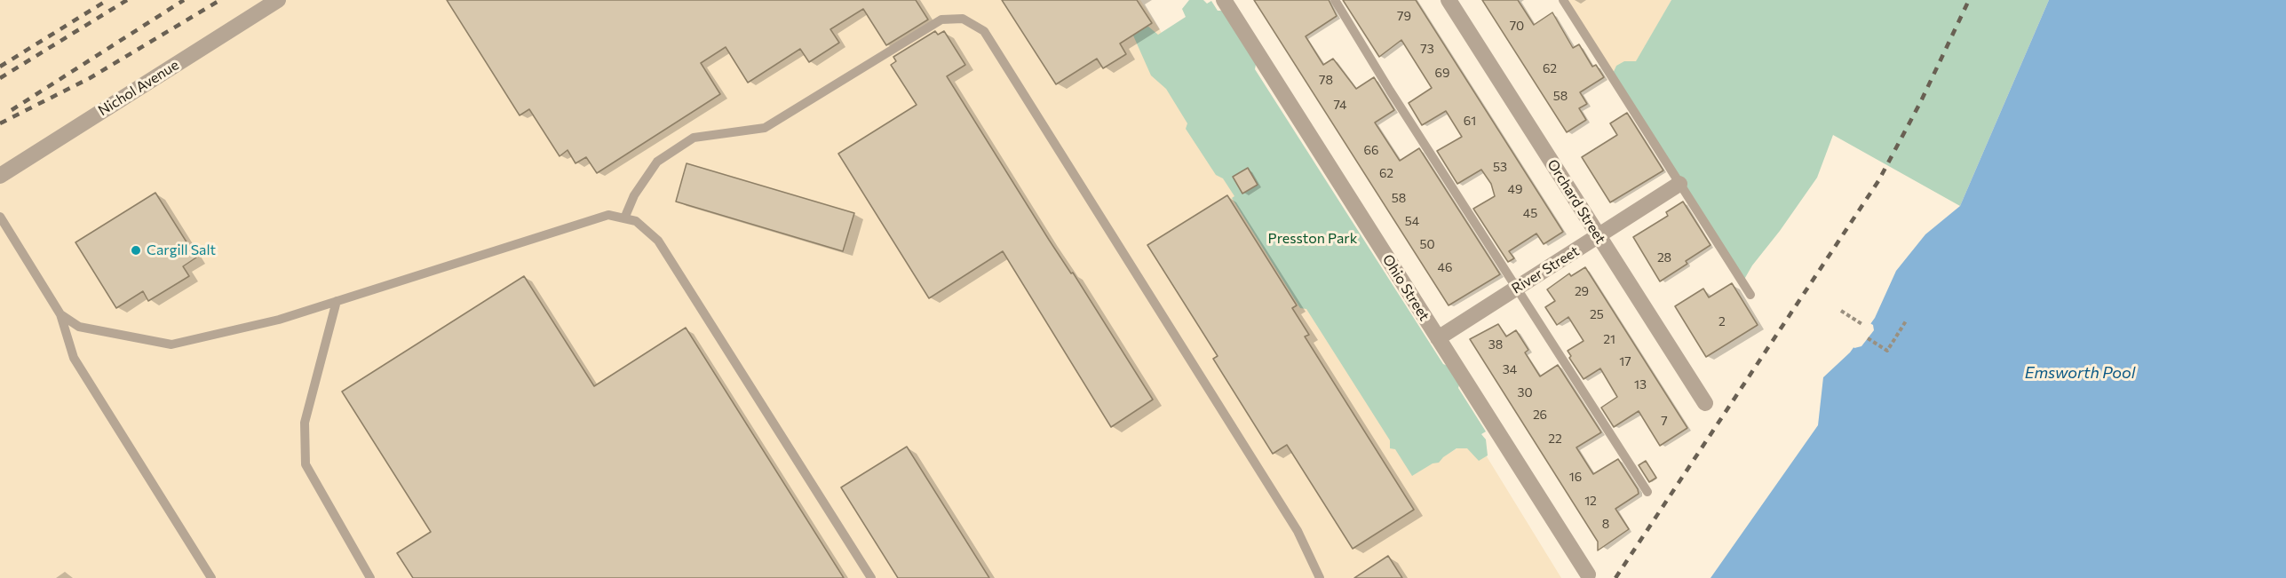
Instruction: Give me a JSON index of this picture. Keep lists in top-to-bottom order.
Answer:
{
  "streets": {
    "street": [
      "Nichol Avenue",
      "Orchard Street",
      "River Street",
      "Ohio Street"
    ]
  },
  "crossings": [
    ["Orchard Street", "River Street"],
    ["River Street", "Ohio Street"]
  ],
  "water": ["Emsworth Pool"],
  "parks": ["Presston Park"],
  "places": ["Cargill Salt"],
  "house_numbers": [
    "79",
    "70",
    "73",
    "62",
    "69",
    "78",
    "58",
    "74",
    "61",
    "66",
    "53",
    "62",
    "49",
    "58",
    "45",
    "54",
    "50",
    "28",
    "46",
    "29",
    "25",
    "2",
    "21",
    "38",
    "17",
    "34",
    "13",
    "30",
    "26",
    "7",
    "22",
    "16",
    "12",
    "8"
  ]
}
